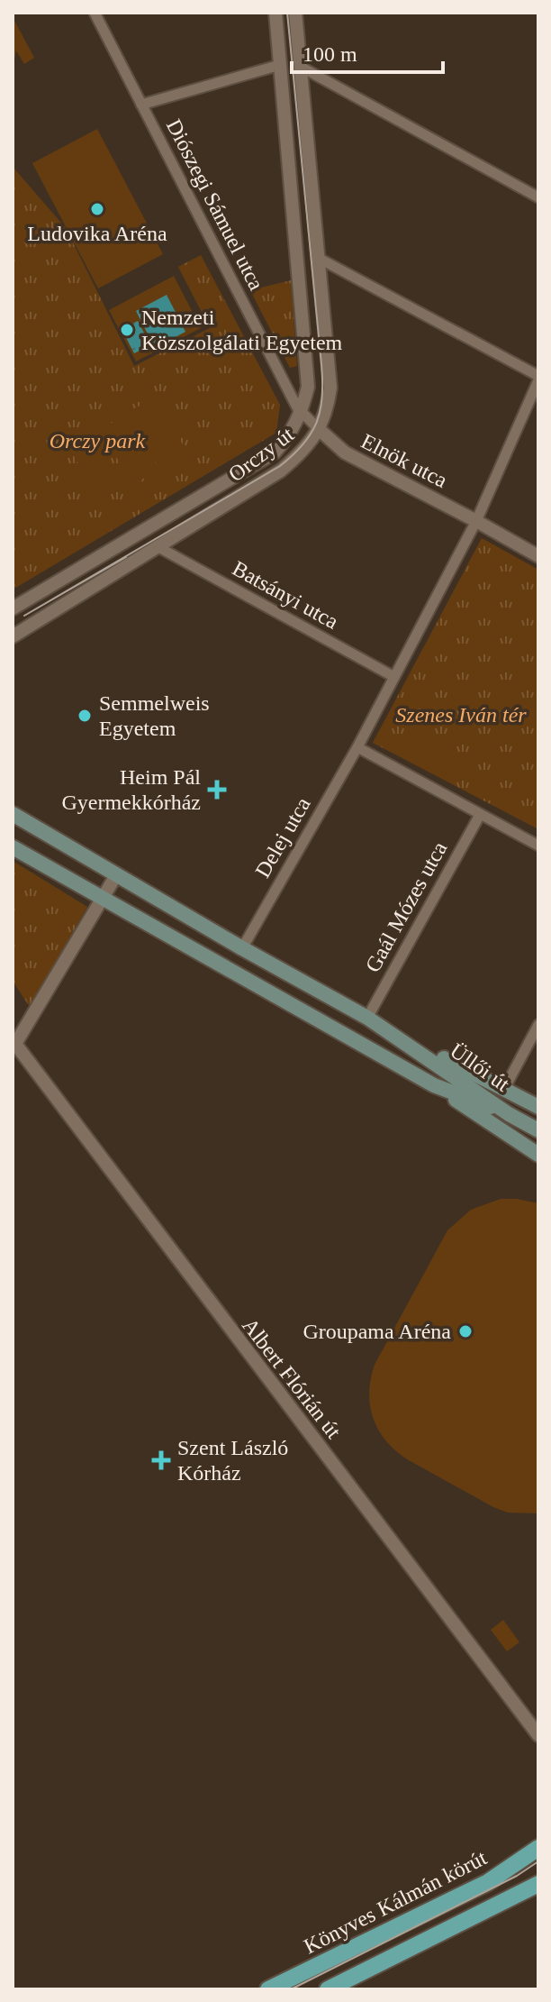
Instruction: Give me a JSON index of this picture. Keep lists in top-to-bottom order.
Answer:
{
  "streets": {
    "main road": ["Üllői út", "Könyves Kálmán körút"],
    "street": [
      "Diószegi Sámuel utca",
      "Orczy út",
      "Elnök utca",
      "Batsányi utca",
      "Delej utca",
      "Gaál Mózes utca",
      "Albert Flórián út"
    ]
  },
  "crossings": [
    ["Diószegi Sámuel utca", "Orczy út"],
    ["Orczy út", "Elnök utca"],
    ["Orczy út", "Batsányi utca"],
    ["Delej utca", "Üllői út"],
    ["Gaál Mózes utca", "Üllői út"]
  ],
  "parks": ["Orczy park", "Szenes Iván tér"],
  "places": {
    "other": [
      "Ludovika Aréna",
      "Nemzeti Közszolgálati Egyetem",
      "Semmelweis Egyetem",
      "Groupama Aréna"
    ],
    "health": ["Heim Pál Gyermekkórház", "Szent László Kórház"]
  },
  "scale_bar": "100 m"
}
